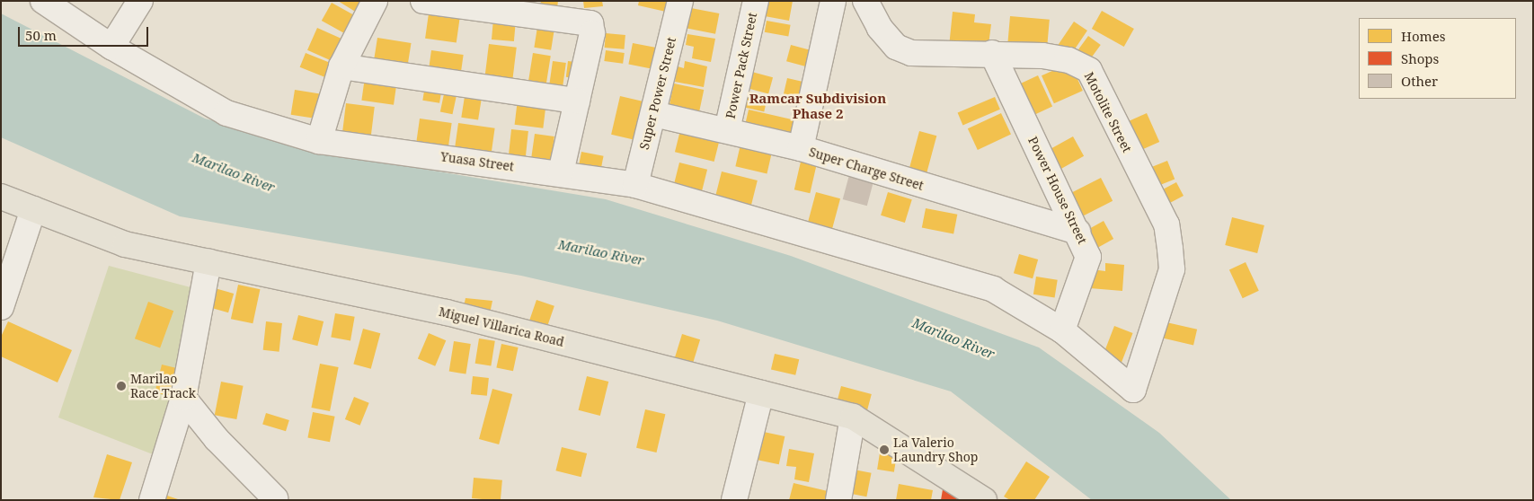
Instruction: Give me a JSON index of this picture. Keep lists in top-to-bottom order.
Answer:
{
  "streets": {
    "main road": ["Miguel Villarica Road"],
    "street": [
      "Power Pack Street",
      "Super Power Street",
      "Motolite Street",
      "Yuasa Street",
      "Super Charge Street",
      "Power House Street"
    ]
  },
  "crossings": [
    ["Power Pack Street", "Super Charge Street"],
    ["Super Power Street", "Yuasa Street"],
    ["Super Power Street", "Super Charge Street"],
    ["Motolite Street", "Yuasa Street"],
    ["Motolite Street", "Power House Street"],
    ["Yuasa Street", "Power House Street"],
    ["Super Charge Street", "Power House Street"]
  ],
  "districts": ["Ramcar Subdivision Phase 2"],
  "water": ["Marilao River"],
  "places": ["Marilao Race Track", "La Valerio Laundry Shop"],
  "legend": ["Homes", "Shops", "Other"],
  "scale_bar": "50 m"
}
